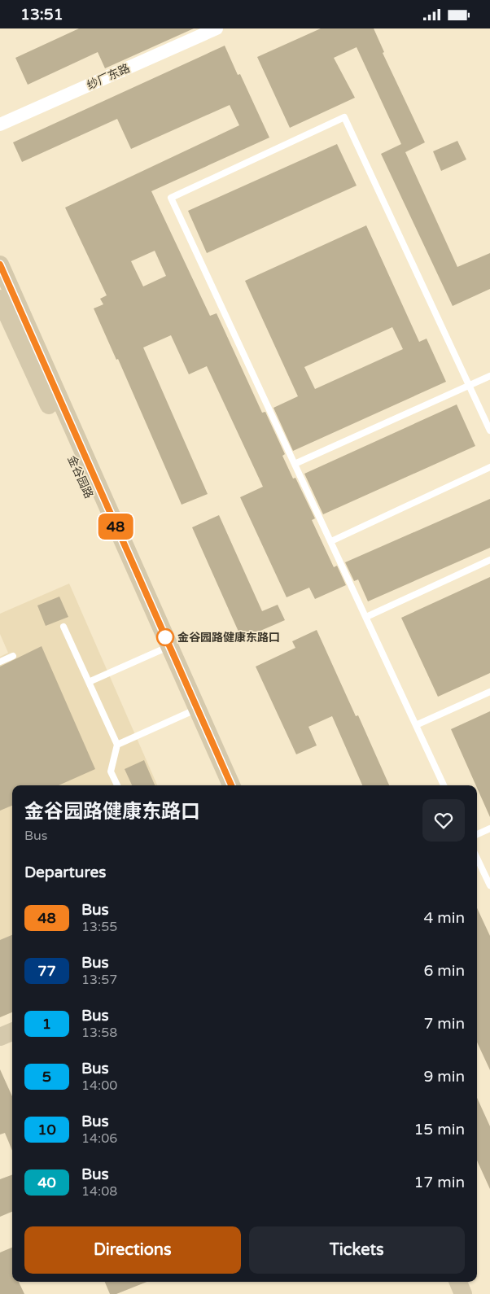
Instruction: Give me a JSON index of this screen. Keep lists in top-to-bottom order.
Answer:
{
  "streets": {
    "main road": ["金谷园路"],
    "street": ["纱厂东路"]
  },
  "places": ["金谷园路健康东路口"],
  "lines": ["bus line 48"],
  "page": {
    "status": "13:51",
    "on_map": "48",
    "heading": [
      ["金谷园路健康东路口", "Bus"],
      "Departures"
    ],
    "list": [
      {
        "mark": "48",
        "name": "Bus",
        "note": "13:55",
        "value": "4 min"
      },
      {
        "mark": "77",
        "name": "Bus",
        "note": "13:57",
        "value": "6 min"
      },
      {
        "mark": "1",
        "name": "Bus",
        "note": "13:58",
        "value": "7 min"
      },
      {
        "mark": "5",
        "name": "Bus",
        "note": "14:00",
        "value": "9 min"
      },
      {
        "mark": "10",
        "name": "Bus",
        "note": "14:06",
        "value": "15 min"
      },
      {
        "mark": "40",
        "name": "Bus",
        "note": "14:08",
        "value": "17 min"
      }
    ],
    "buttons": ["Directions", "Tickets"]
  }
}
